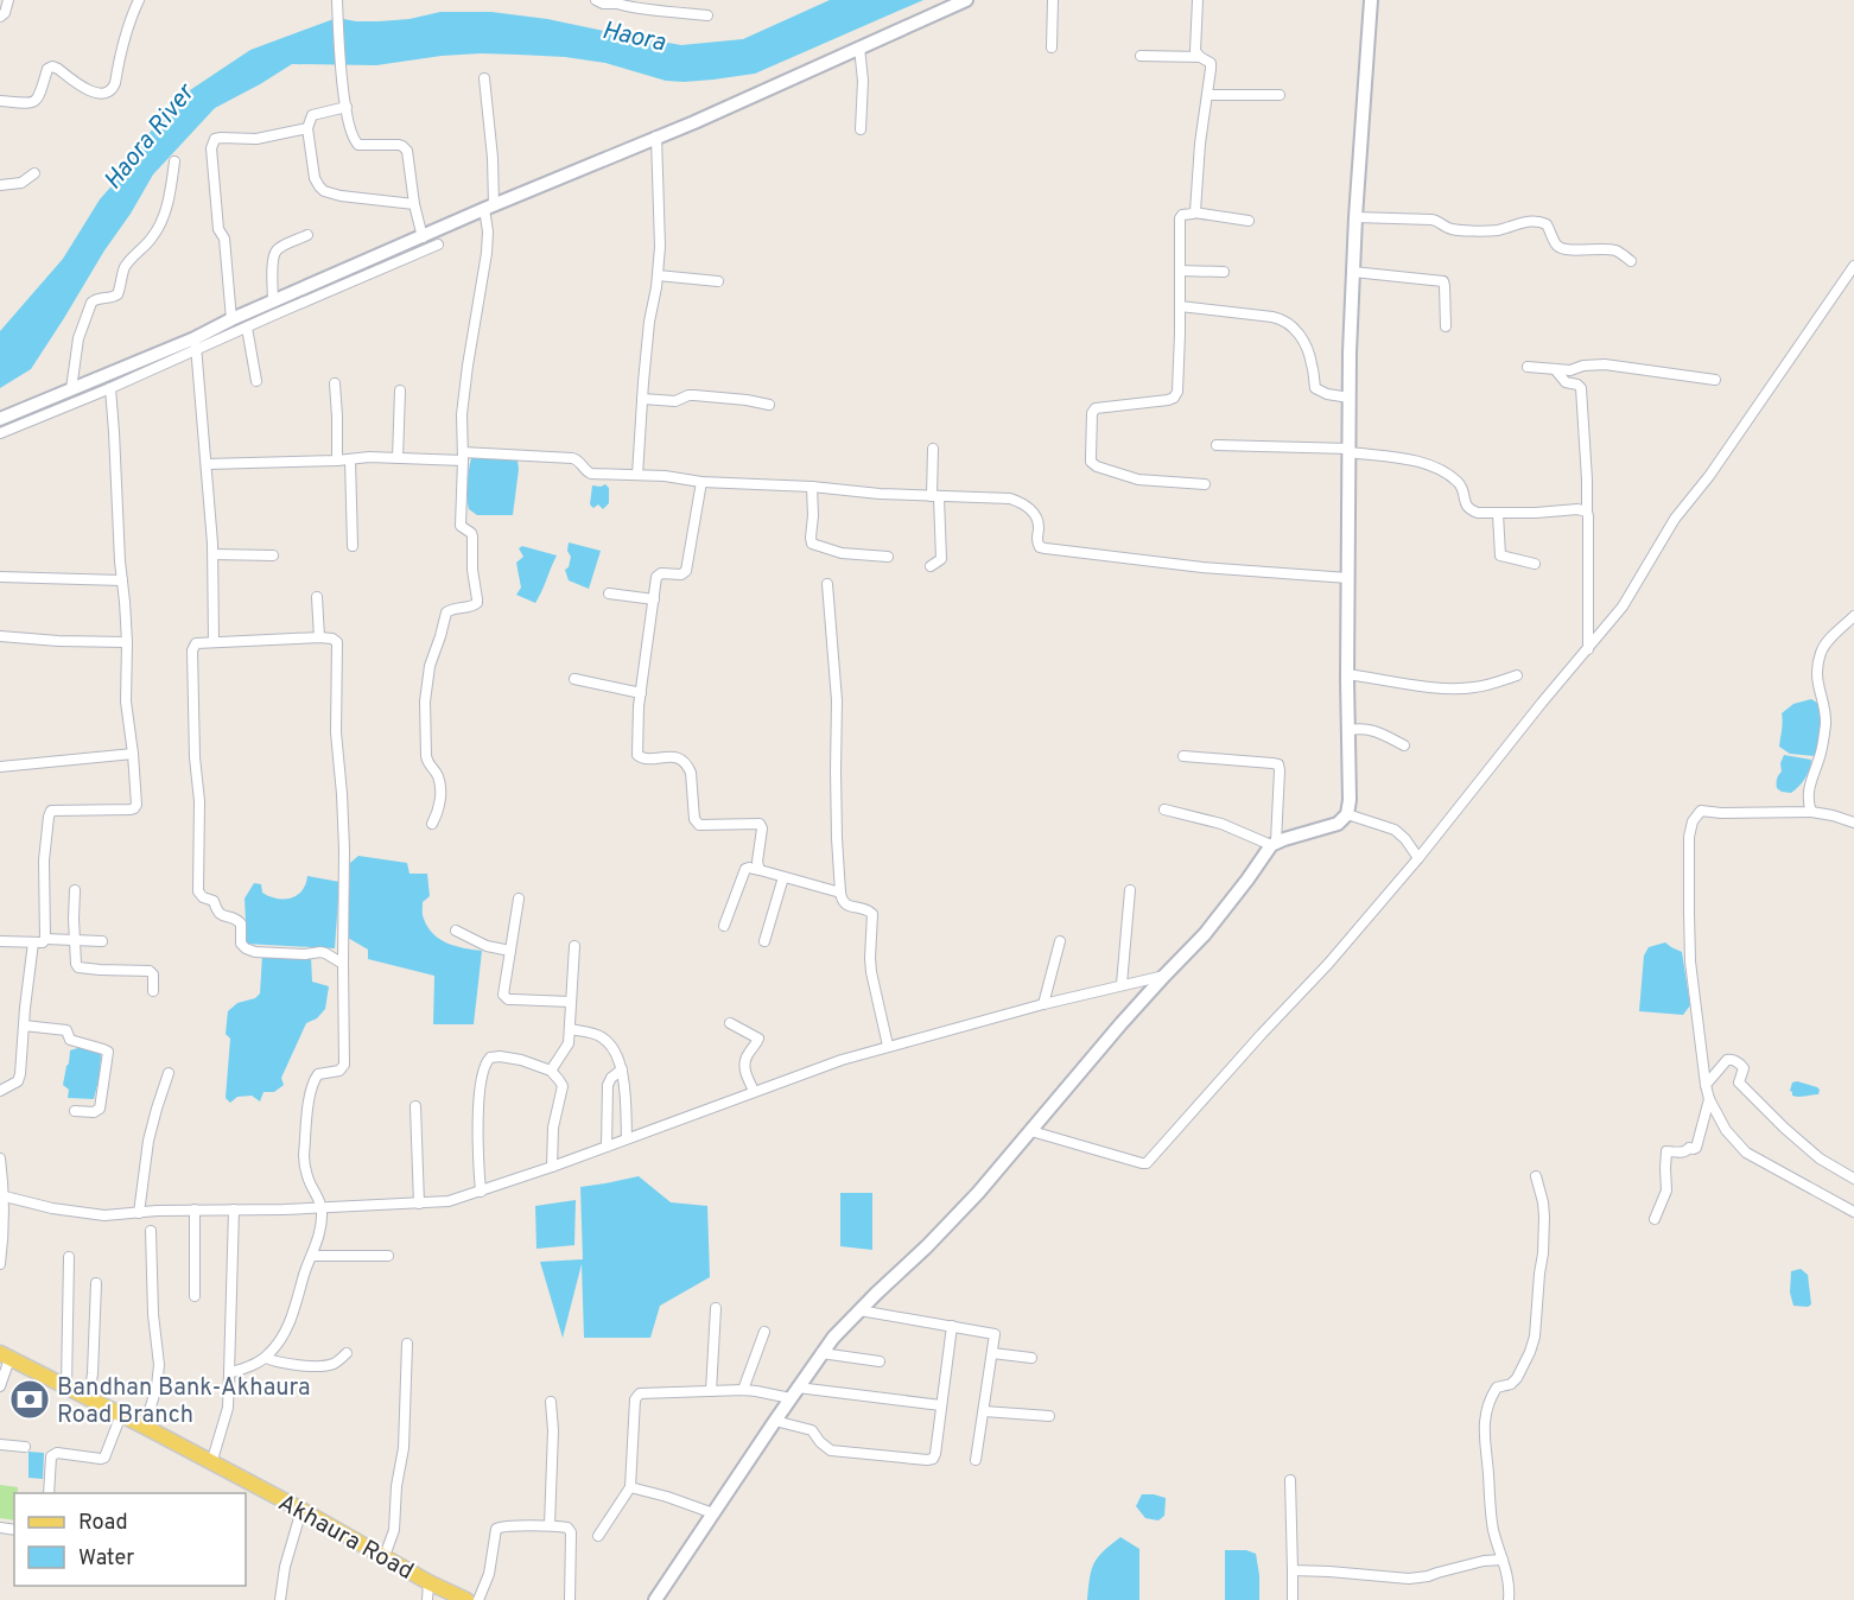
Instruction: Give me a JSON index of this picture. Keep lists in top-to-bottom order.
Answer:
{
  "streets": {
    "main road": ["Akhaura Road"]
  },
  "water": ["Haora", "Haora River"],
  "places": {
    "bank": ["Bandhan Bank-Akhaura Road Branch"]
  },
  "legend": ["Road", "Water"]
}
